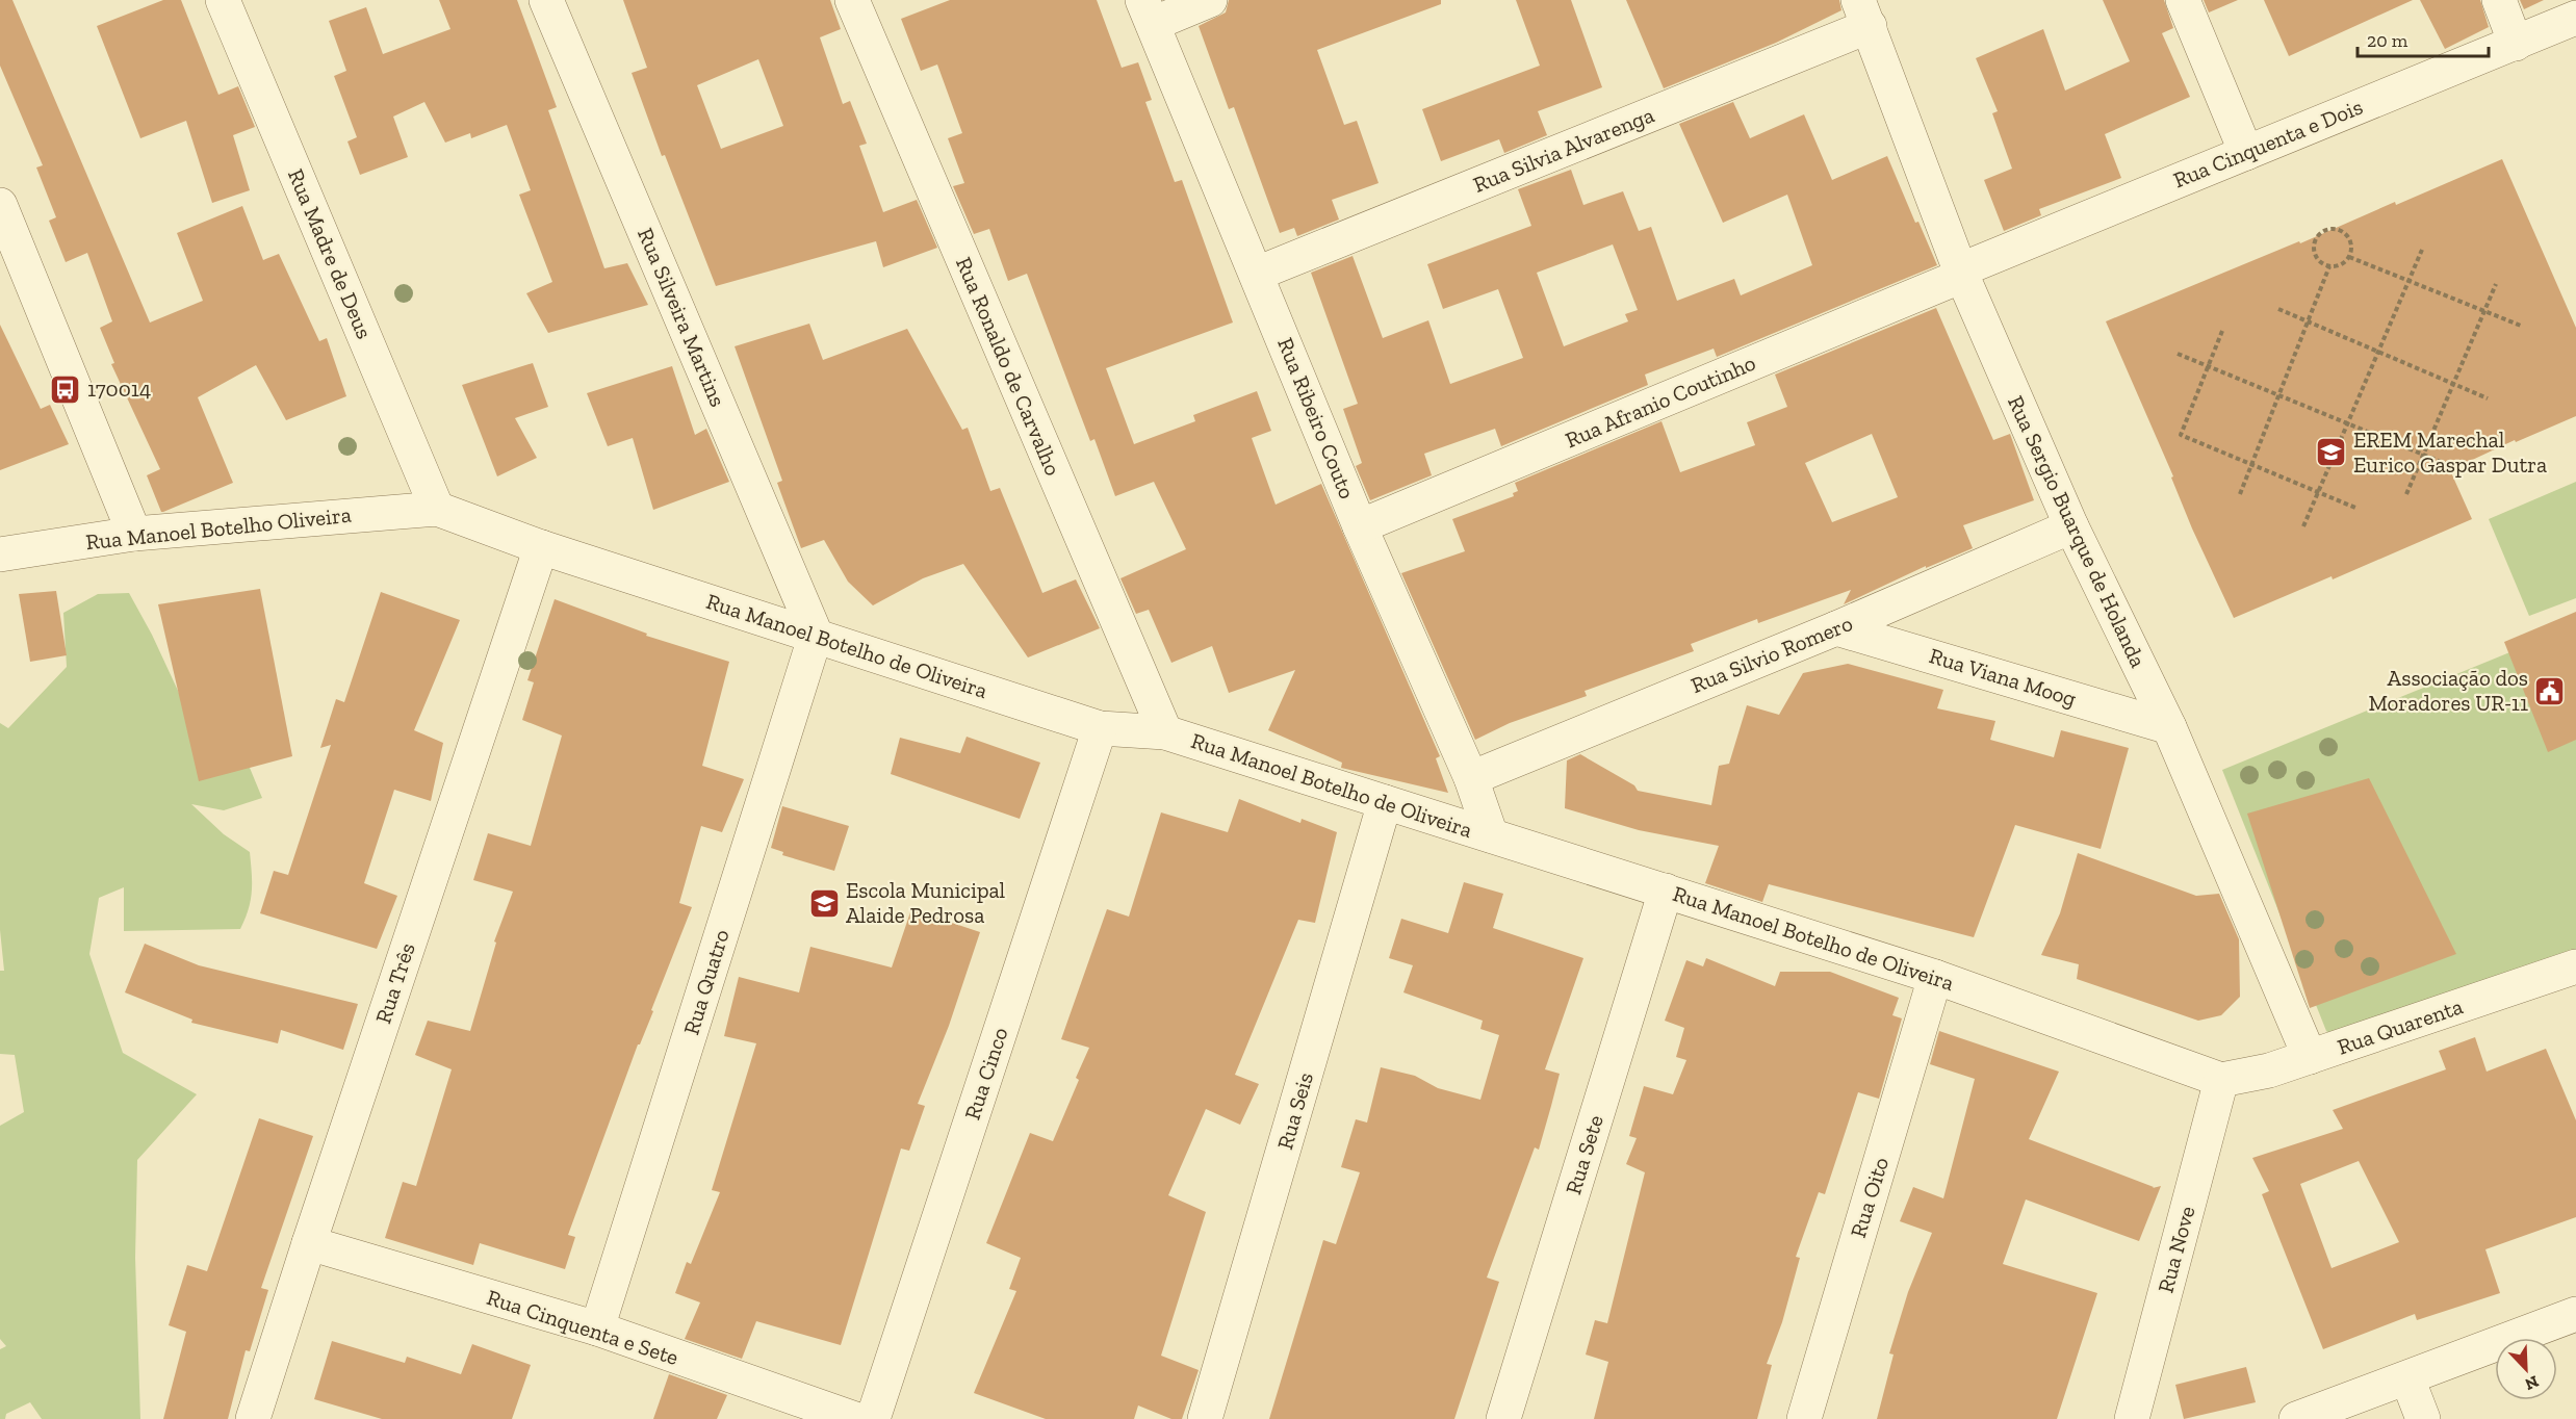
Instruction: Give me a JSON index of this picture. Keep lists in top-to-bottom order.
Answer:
{
  "streets": {
    "street": [
      "Rua Cinquenta e Dois",
      "Rua Silvia Alvarenga",
      "Rua Madre de Deus",
      "Rua Silveira Martins",
      "Rua Ronaldo de Carvalho",
      "Rua Afranio Coutinho",
      "Rua Ribeiro Couto",
      "Rua Manoel Botelho Oliveira",
      "Rua Sergio Buarque de Holanda",
      "Rua Manoel Botelho de Oliveira",
      "Rua Silvio Romero",
      "Rua Viana Moog",
      "Rua Quatro",
      "Rua Três",
      "Rua Quarenta",
      "Rua Cinco",
      "Rua Seis",
      "Rua Sete",
      "Rua Oito",
      "Rua Nove",
      "Rua Cinquenta e Sete"
    ]
  },
  "crossings": [
    ["Rua Cinquenta e Dois", "Rua Afranio Coutinho"],
    ["Rua Cinquenta e Dois", "Rua Sergio Buarque de Holanda"],
    ["Rua Silvia Alvarenga", "Rua Ribeiro Couto"],
    ["Rua Silvia Alvarenga", "Rua Sergio Buarque de Holanda"],
    ["Rua Madre de Deus", "Rua Manoel Botelho Oliveira"],
    ["Rua Madre de Deus", "Rua Manoel Botelho de Oliveira"],
    ["Rua Silveira Martins", "Rua Manoel Botelho de Oliveira"],
    ["Rua Silveira Martins", "Rua Quatro"],
    ["Rua Ronaldo de Carvalho", "Rua Manoel Botelho de Oliveira"],
    ["Rua Afranio Coutinho", "Rua Ribeiro Couto"],
    ["Rua Afranio Coutinho", "Rua Sergio Buarque de Holanda"],
    ["Rua Ribeiro Couto", "Rua Manoel Botelho de Oliveira"],
    ["Rua Ribeiro Couto", "Rua Silvio Romero"],
    ["Rua Manoel Botelho Oliveira", "Rua Manoel Botelho de Oliveira"],
    ["Rua Sergio Buarque de Holanda", "Rua Silvio Romero"],
    ["Rua Sergio Buarque de Holanda", "Rua Viana Moog"],
    ["Rua Sergio Buarque de Holanda", "Rua Quarenta"],
    ["Rua Manoel Botelho de Oliveira", "Rua Quatro"],
    ["Rua Manoel Botelho de Oliveira", "Rua Três"],
    ["Rua Manoel Botelho de Oliveira", "Rua Quarenta"],
    ["Rua Manoel Botelho de Oliveira", "Rua Cinco"],
    ["Rua Manoel Botelho de Oliveira", "Rua Seis"],
    ["Rua Manoel Botelho de Oliveira", "Rua Sete"],
    ["Rua Manoel Botelho de Oliveira", "Rua Oito"],
    ["Rua Manoel Botelho de Oliveira", "Rua Nove"],
    ["Rua Silvio Romero", "Rua Viana Moog"],
    ["Rua Quatro", "Rua Cinquenta e Sete"],
    ["Rua Três", "Rua Cinquenta e Sete"],
    ["Rua Quarenta", "Rua Nove"]
  ],
  "places": {
    "bus stop": ["170014"],
    "school or university": ["EREM Marechal Eurico Gaspar Dutra", "Escola Municipal Alaide Pedrosa"],
    "public building": ["Associação dos Moradores UR-11"]
  },
  "scale_bar": "20 m",
  "north": "bottom right"
}
